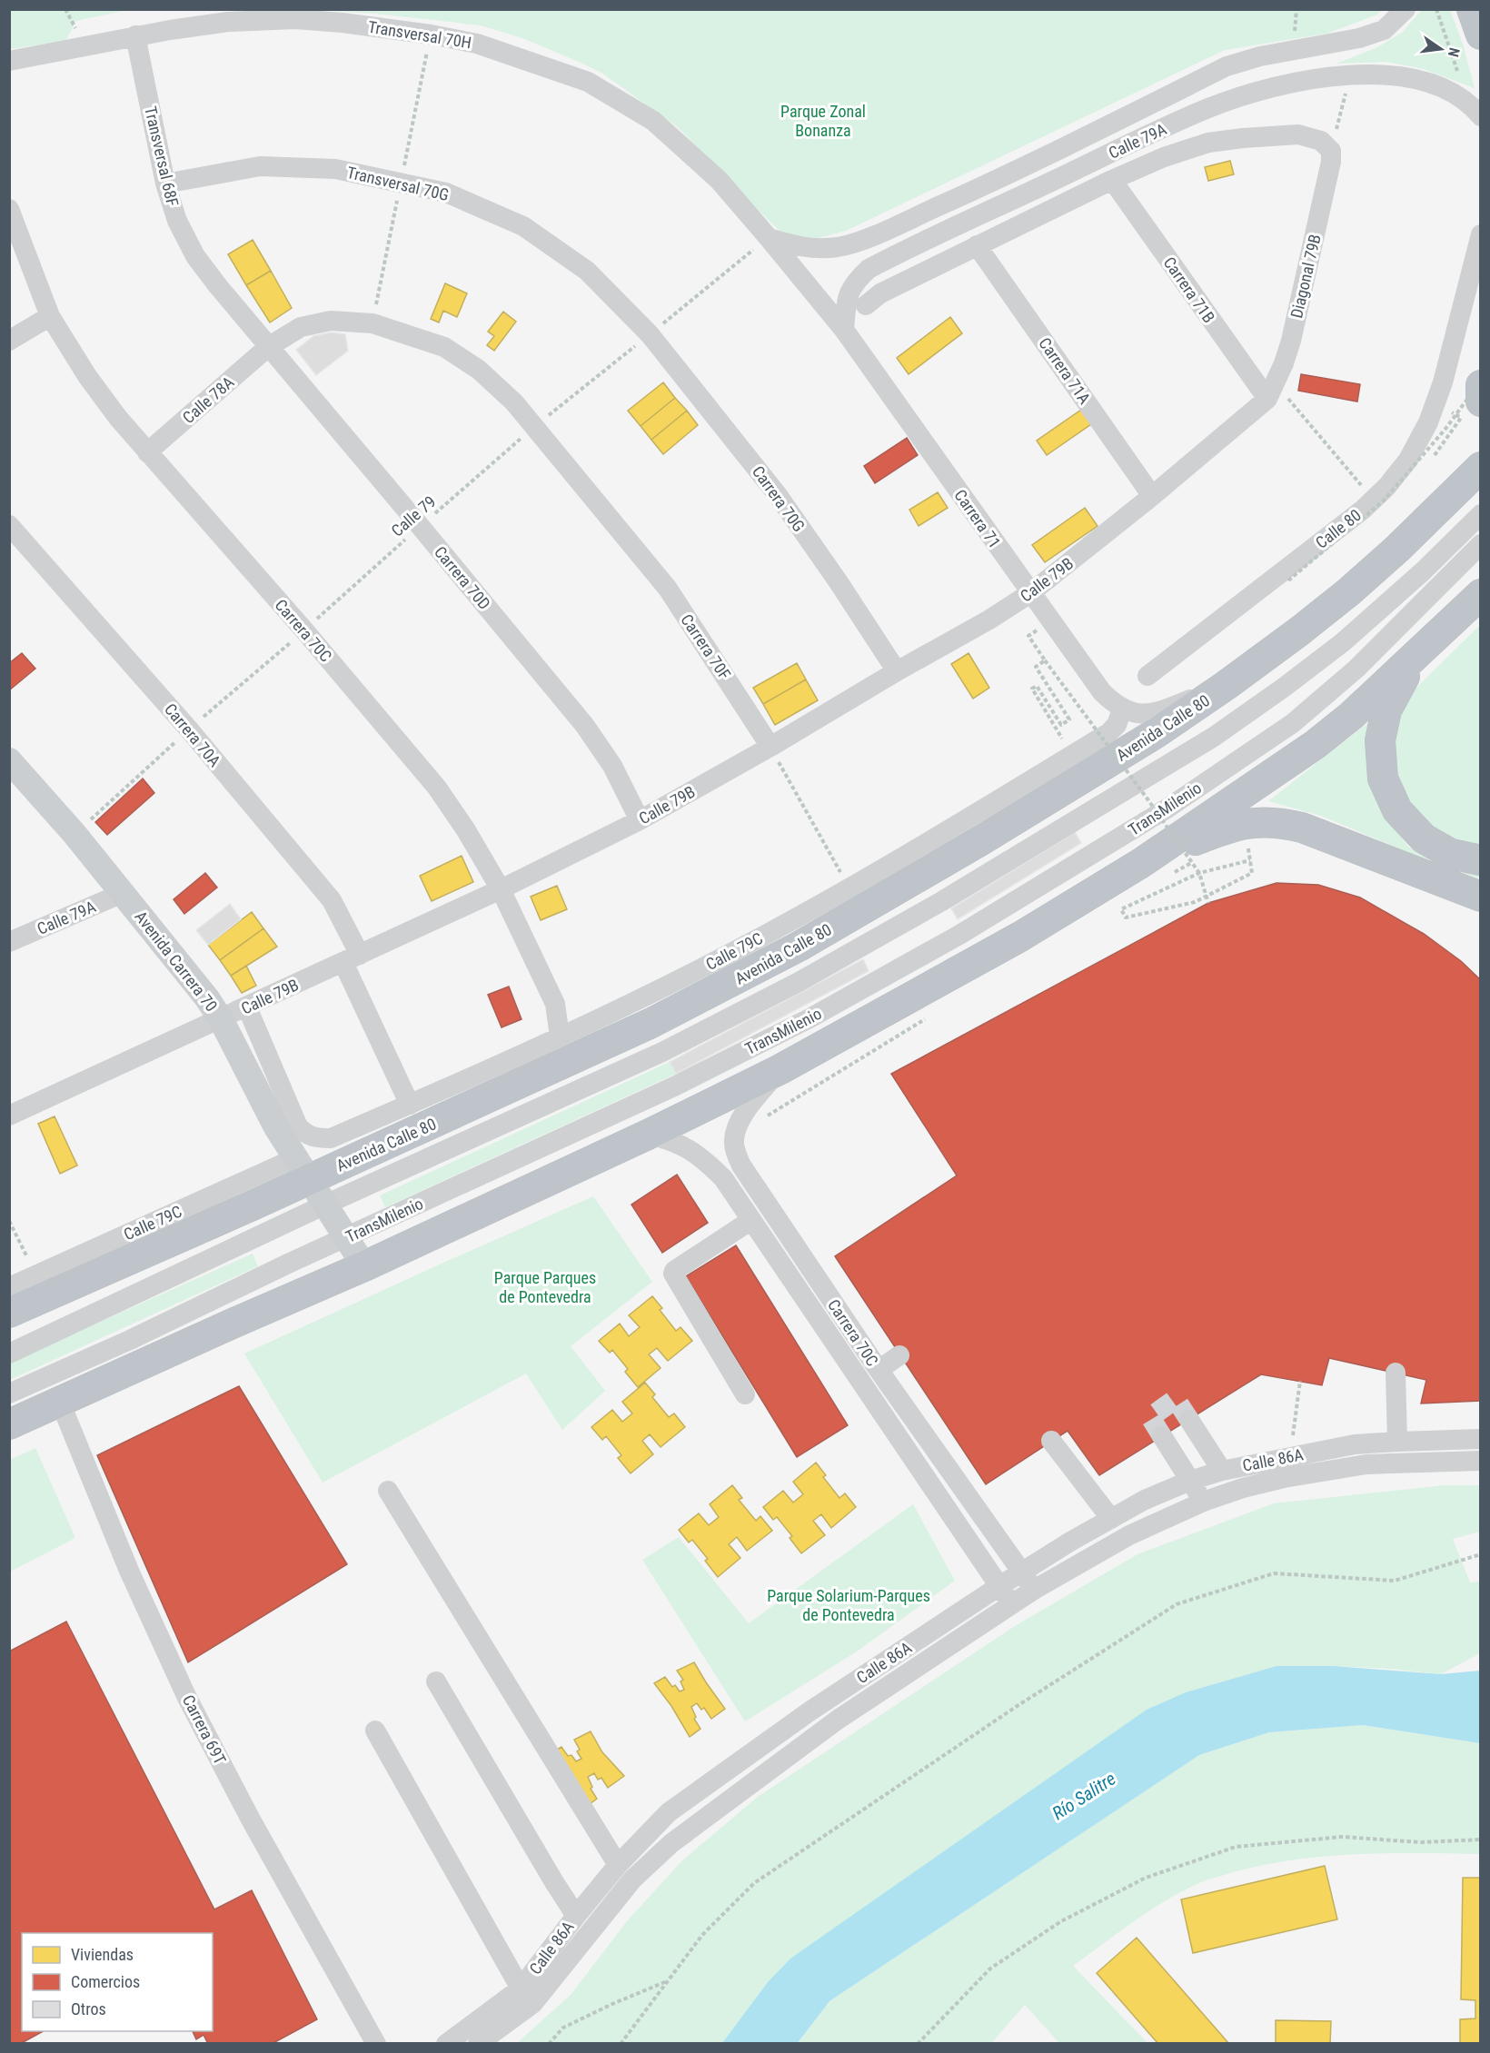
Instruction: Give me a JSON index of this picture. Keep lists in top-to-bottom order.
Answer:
{
  "streets": {
    "highway": ["Avenida Calle 80"],
    "main road": ["Avenida Carrera 70"],
    "street": [
      "Transversal 70H",
      "Calle 79A",
      "Transversal 68F",
      "Transversal 70G",
      "Diagonal 79B",
      "Carrera 71B",
      "Carrera 71A",
      "Calle 78A",
      "Carrera 70G",
      "Carrera 71",
      "Calle 80",
      "Carrera 70D",
      "Calle 79B",
      "Carrera 70C",
      "Carrera 70F",
      "Carrera 70A",
      "TransMilenio",
      "Calle 79C",
      "Calle 86A",
      "Carrera 69T"
    ],
    "path": ["Calle 79"]
  },
  "crossings": [
    ["Transversal 70H", "Calle 79A"],
    ["Transversal 70H", "Transversal 68F"],
    ["Transversal 70H", "Calle 79"],
    ["Transversal 70H", "Carrera 71"],
    ["Calle 79A", "Diagonal 79B"],
    ["Calle 79A", "Carrera 71B"],
    ["Calle 79A", "Carrera 71A"],
    ["Calle 79A", "Calle 79"],
    ["Calle 79A", "Carrera 71"],
    ["Calle 79A", "Avenida Carrera 70"],
    ["Transversal 68F", "Transversal 70G"],
    ["Transversal 68F", "Calle 78A"],
    ["Transversal 68F", "Carrera 70D"],
    ["Transversal 70G", "Carrera 70G"],
    ["Transversal 70G", "Calle 79"],
    ["Diagonal 79B", "Carrera 71B"],
    ["Diagonal 79B", "Calle 79B"],
    ["Carrera 71B", "Calle 79B"],
    ["Carrera 71A", "Calle 79B"],
    ["Calle 78A", "Calle 79"],
    ["Calle 78A", "Carrera 70D"],
    ["Calle 78A", "Carrera 70C"],
    ["Calle 78A", "Carrera 70F"],
    ["Carrera 70G", "Calle 79"],
    ["Carrera 70G", "Calle 79B"],
    ["Calle 79", "Carrera 71"],
    ["Calle 79", "Carrera 70D"],
    ["Calle 79", "Carrera 70C"],
    ["Calle 79", "Carrera 70F"],
    ["Calle 79", "Carrera 70A"],
    ["Carrera 71", "Calle 79B"],
    ["Carrera 71", "Calle 79C"],
    ["Carrera 70D", "Calle 79B"],
    ["Calle 79B", "Carrera 70C"],
    ["Calle 79B", "Carrera 70F"],
    ["Calle 79B", "Carrera 70A"],
    ["Calle 79B", "Calle 79C"],
    ["Calle 79B", "Avenida Carrera 70"],
    ["Carrera 70C", "Avenida Calle 80"],
    ["Carrera 70C", "Calle 79C"],
    ["Carrera 70C", "Calle 86A"],
    ["Avenida Calle 80", "Calle 79C"],
    ["Avenida Calle 80", "Avenida Carrera 70"],
    ["Carrera 70A", "Calle 79C"],
    ["TransMilenio", "Avenida Carrera 70"],
    ["Calle 79C", "Avenida Carrera 70"]
  ],
  "water": ["Río Salitre"],
  "parks": ["Parque Zonal Bonanza", "Parque Parques de Pontevedra", "Parque Solarium-Parques de Pontevedra"],
  "legend": ["Viviendas", "Comercios", "Otros"],
  "north": "right"
}
